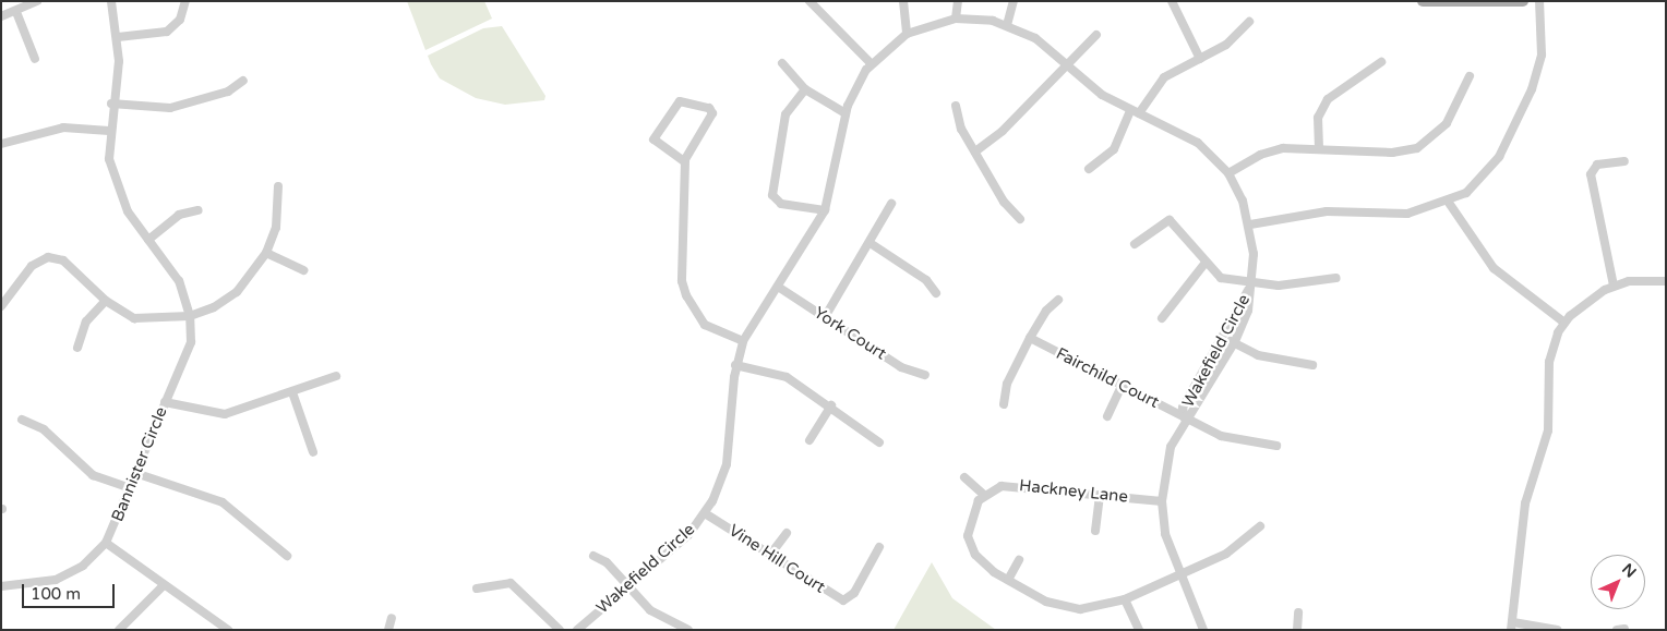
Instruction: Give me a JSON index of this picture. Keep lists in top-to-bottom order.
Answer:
{
  "streets": {
    "street": [
      "York Court",
      "Wakefield Circle",
      "Fairchild Court",
      "Bannister Circle",
      "Hackney Lane",
      "Vine Hill Court"
    ]
  },
  "crossings": [
    ["York Court", "Wakefield Circle"],
    ["Wakefield Circle", "Fairchild Court"],
    ["Wakefield Circle", "Hackney Lane"],
    ["Wakefield Circle", "Vine Hill Court"]
  ],
  "scale_bar": "100 m",
  "north": "top right"
}
